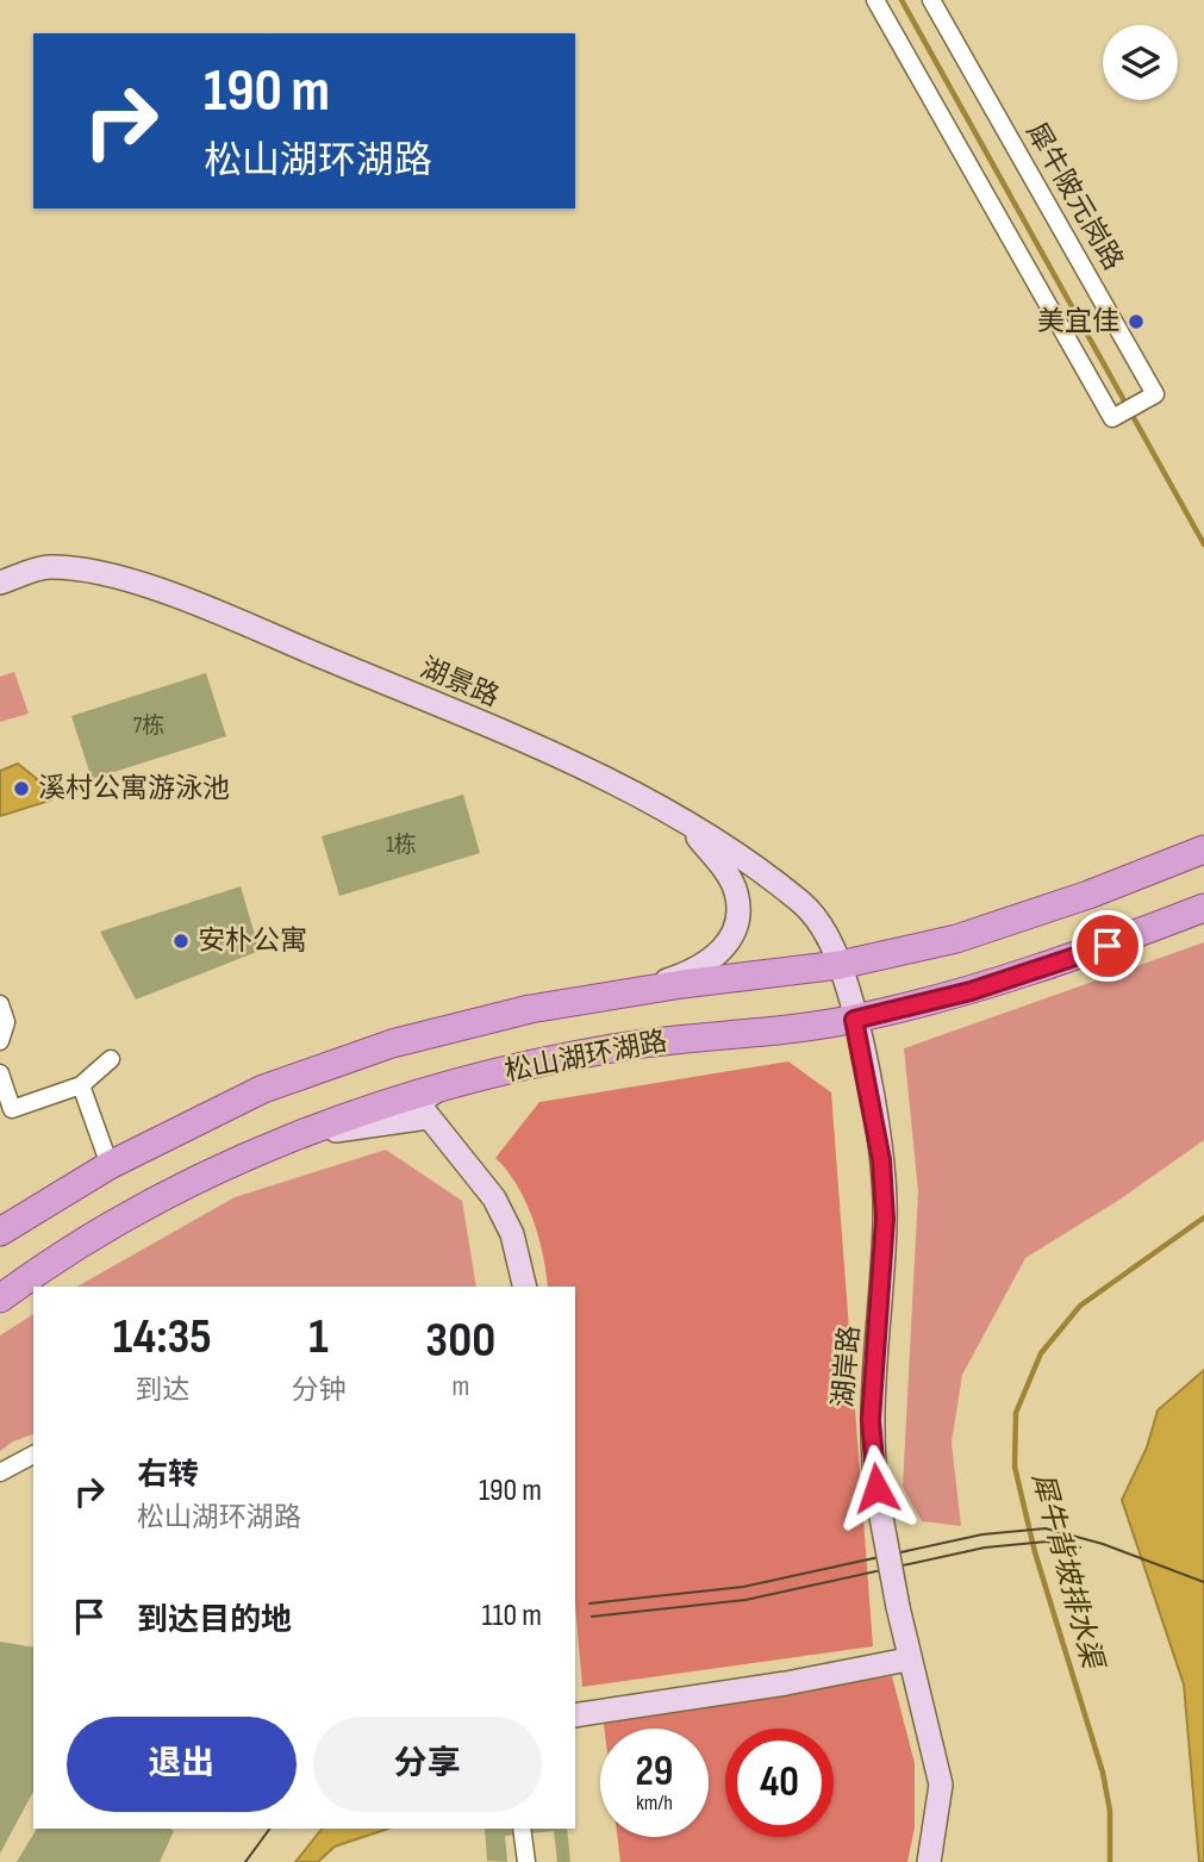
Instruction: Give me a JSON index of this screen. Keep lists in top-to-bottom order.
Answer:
{
  "streets": {
    "main road": ["松山湖环湖路"],
    "street": ["犀牛陂元岗路", "湖景路", "湖岸路"]
  },
  "crossings": [
    ["湖景路", "松山湖环湖路"],
    ["湖景路", "湖岸路"],
    ["松山湖环湖路", "湖岸路"]
  ],
  "water": ["犀牛背坡排水渠"],
  "places": ["美宜佳", "溪村公寓游泳池", "安朴公寓"],
  "house_numbers": ["7栋", "1栋"],
  "page": {
    "turn": ["190 m", "松山湖环湖路"],
    "eta": [
      "14:35",
      "到达",
      "1",
      "分钟",
      "300",
      "m"
    ],
    "list": [
      {
        "name": "右转",
        "note": "松山湖环湖路",
        "value": "190 m"
      },
      {
        "name": "到达目的地",
        "value": "110 m"
      }
    ],
    "buttons": ["退出", "分享"],
    "speed": "29 km/h",
    "limit": "40"
  }
}
